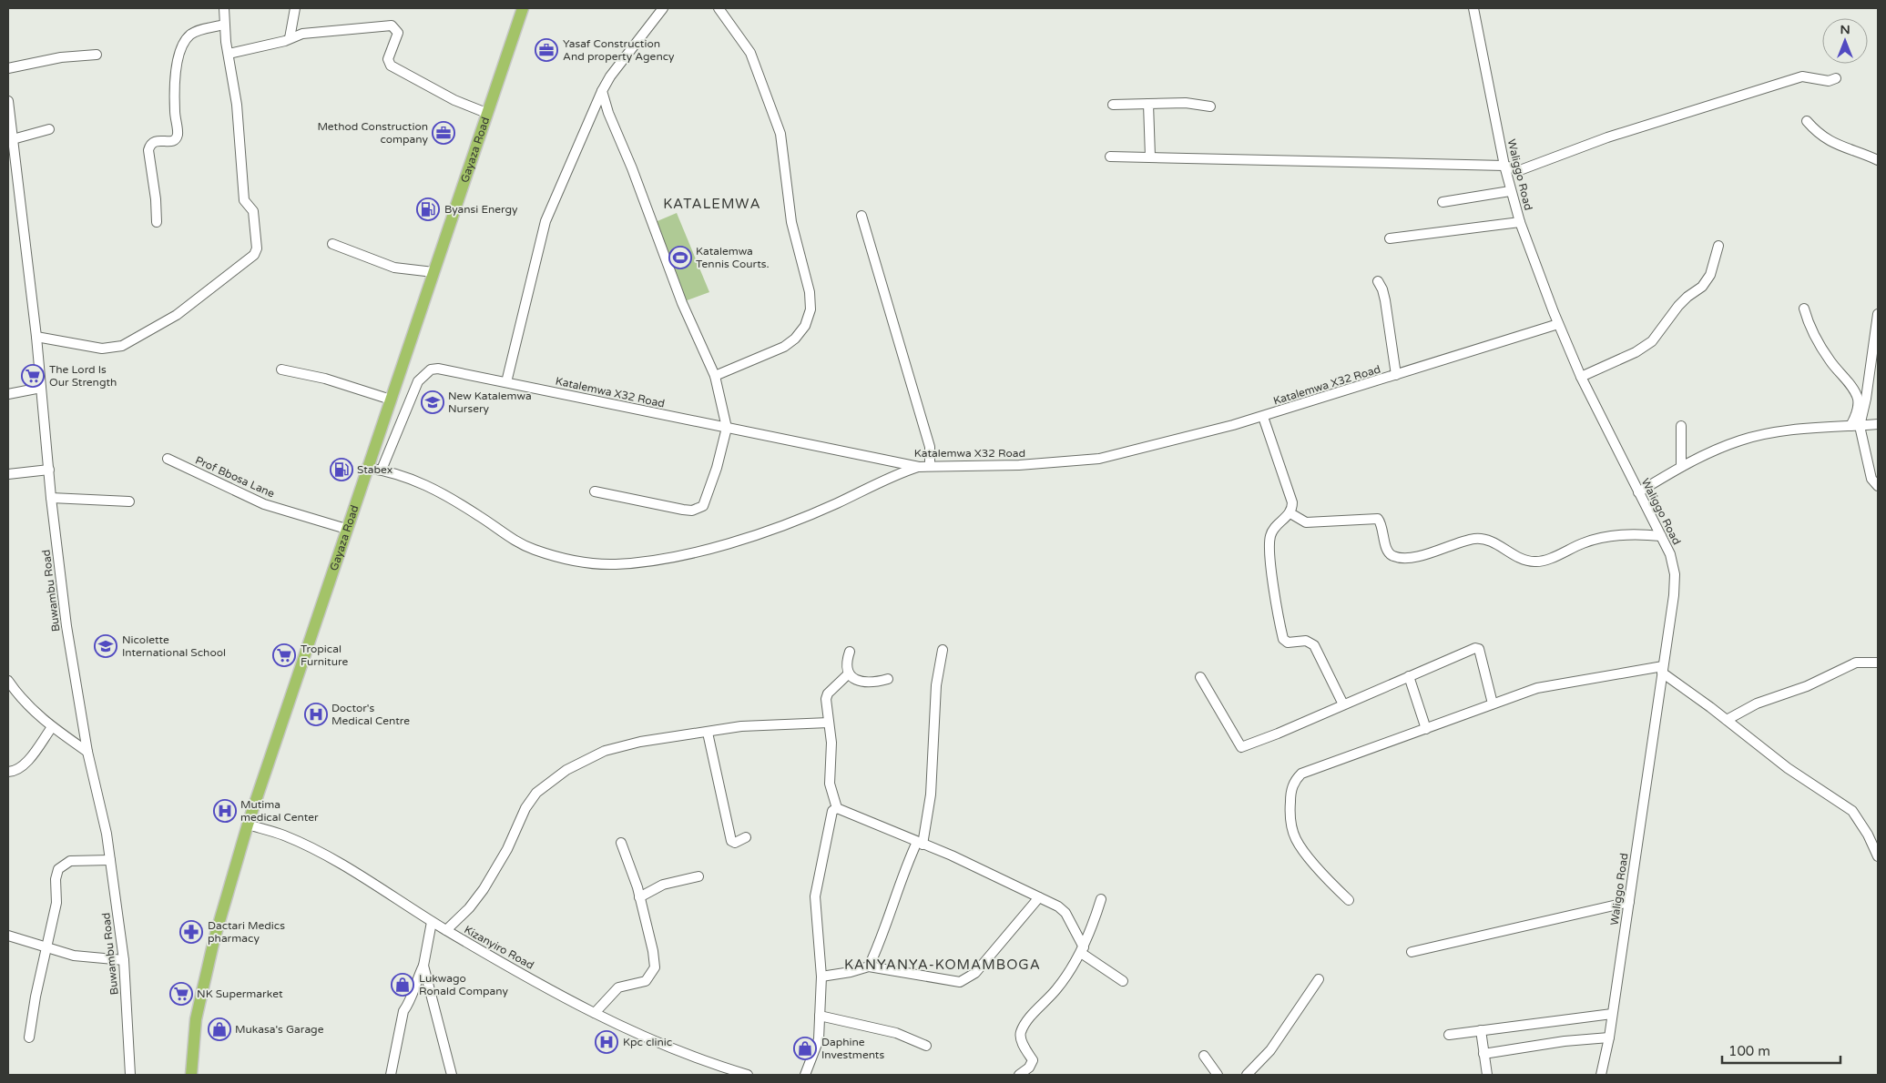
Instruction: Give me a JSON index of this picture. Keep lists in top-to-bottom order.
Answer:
{
  "streets": {
    "main road": ["Gayaza Road"],
    "street": [
      "Waliggo Road",
      "Katalemwa X32 Road",
      "Prof Bbosa Lane",
      "Buwambu Road",
      "Kizanyiro Road"
    ]
  },
  "crossings": [
    ["Gayaza Road", "Prof Bbosa Lane"],
    ["Gayaza Road", "Kizanyiro Road"],
    ["Waliggo Road", "Katalemwa X32 Road"]
  ],
  "districts": ["KATALEMWA", "KANYANYA-KOMAMBOGA"],
  "places": {
    "office": ["Yasaf Construction And property Agency", "Method Construction company"],
    "fuel station": ["Byansi Energy", "Stabex"],
    "sports": ["Katalemwa Tennis Courts."],
    "supermarket": ["The Lord Is Our Strength", "Tropical Furniture", "NK Supermarket"],
    "school or university": ["New Katalemwa Nursery", "Nicolette International School"],
    "hospital": ["Doctor's Medical Centre", "Mutima medical Center", "Kpc clinic"],
    "pharmacy": ["Dactari Medics pharmacy"],
    "shop": ["Lukwago Ronald Company", "Mukasa's Garage", "Daphine Investments"]
  },
  "scale_bar": "100 m",
  "north": "top"
}
